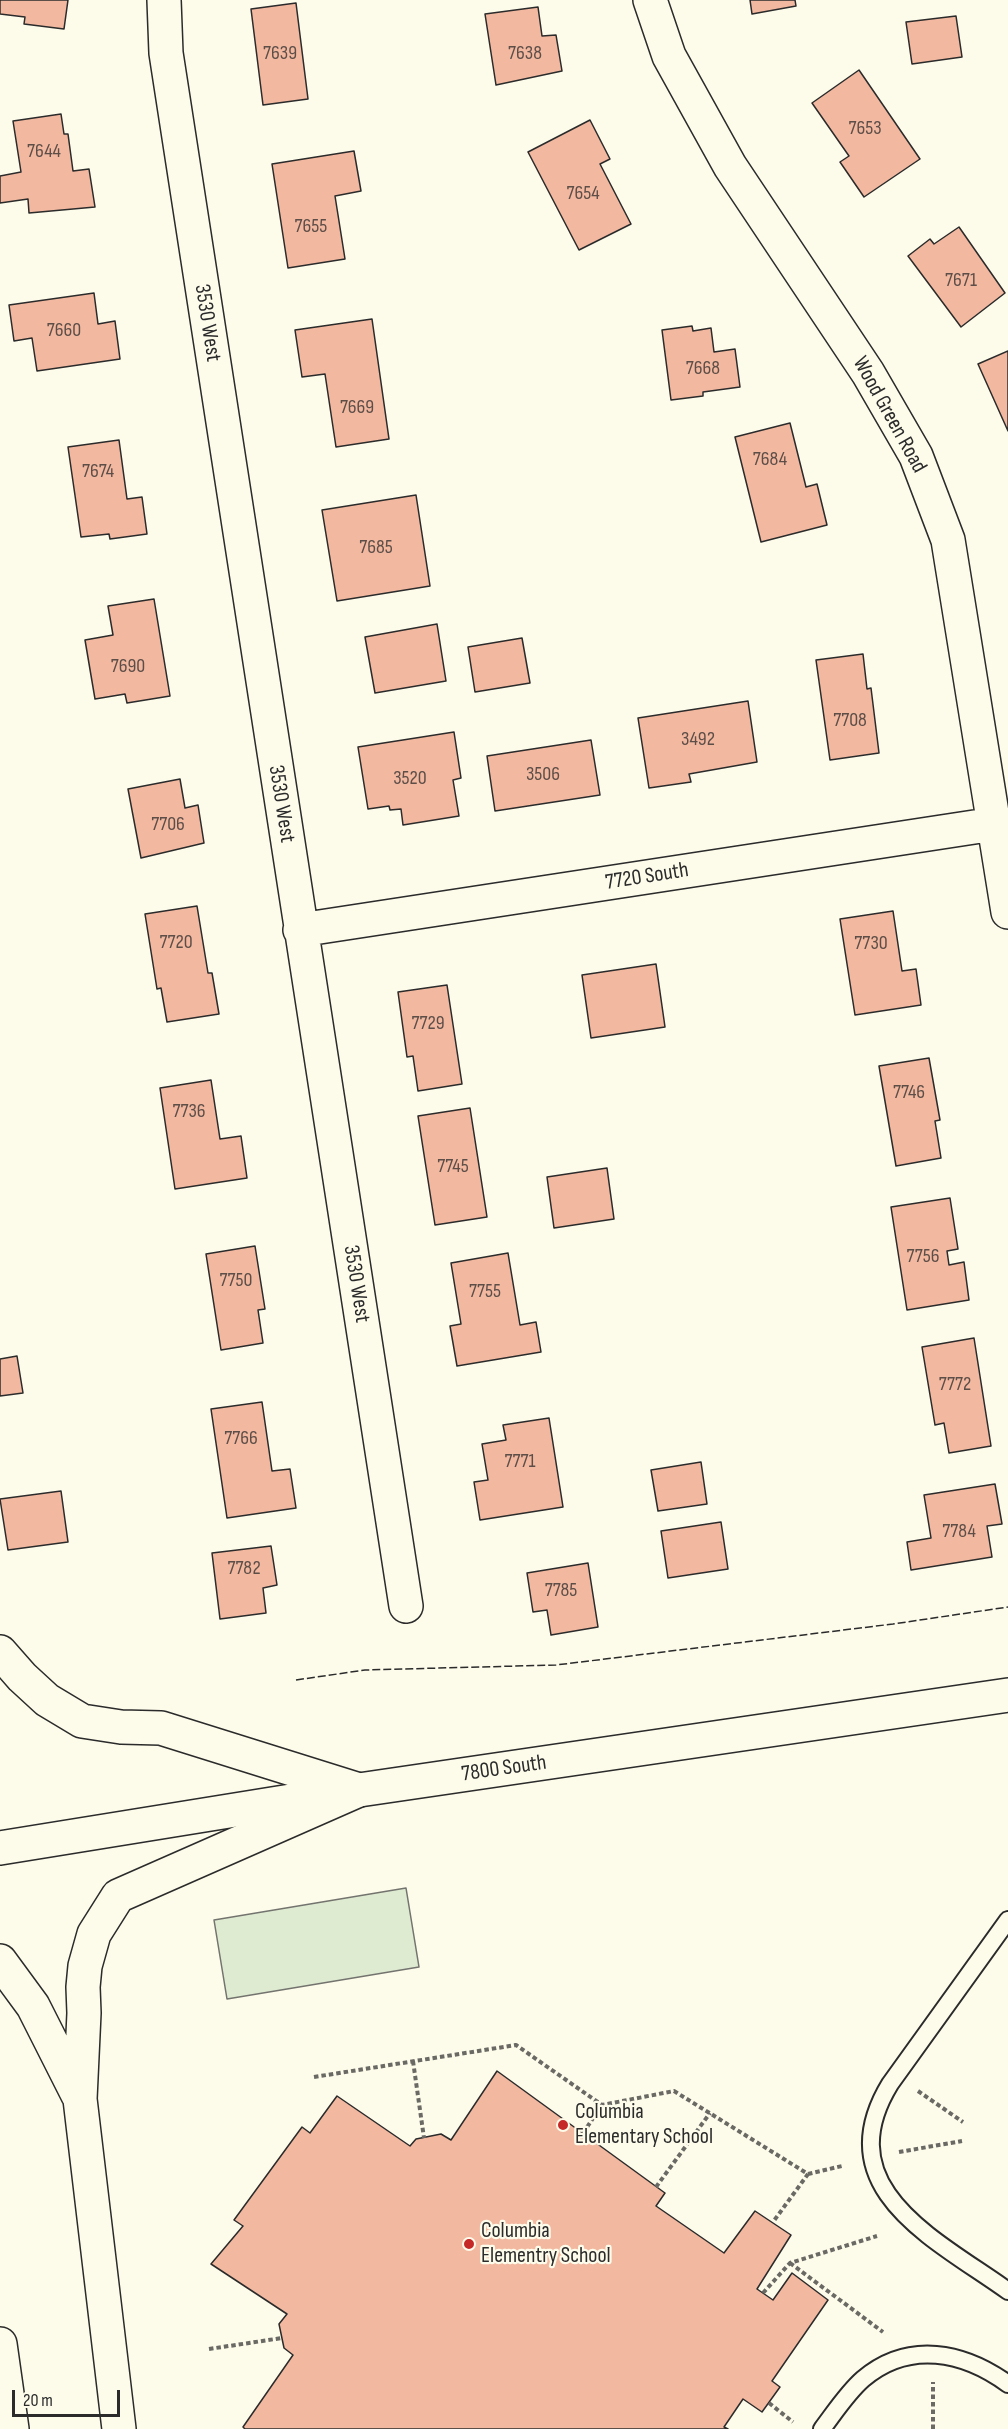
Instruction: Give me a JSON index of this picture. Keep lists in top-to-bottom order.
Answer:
{
  "streets": {
    "main road": [
      "3530 West",
      "Wood Green Road",
      "7720 South",
      "7800 South"
    ]
  },
  "crossings": [
    ["3530 West", "7720 South"],
    ["Wood Green Road", "7720 South"]
  ],
  "places": ["Columbia Elementary School", "Columbia Elementry School"],
  "house_numbers": [
    "7639",
    "7638",
    "7653",
    "7644",
    "7654",
    "7655",
    "7671",
    "7660",
    "7668",
    "7669",
    "7684",
    "7674",
    "7685",
    "7690",
    "7708",
    "3492",
    "3506",
    "3520",
    "7706",
    "7720",
    "7730",
    "7729",
    "7746",
    "7736",
    "7745",
    "7756",
    "7750",
    "7755",
    "7772",
    "7766",
    "7771",
    "7784",
    "7782",
    "7785"
  ],
  "scale_bar": "20 m"
}
